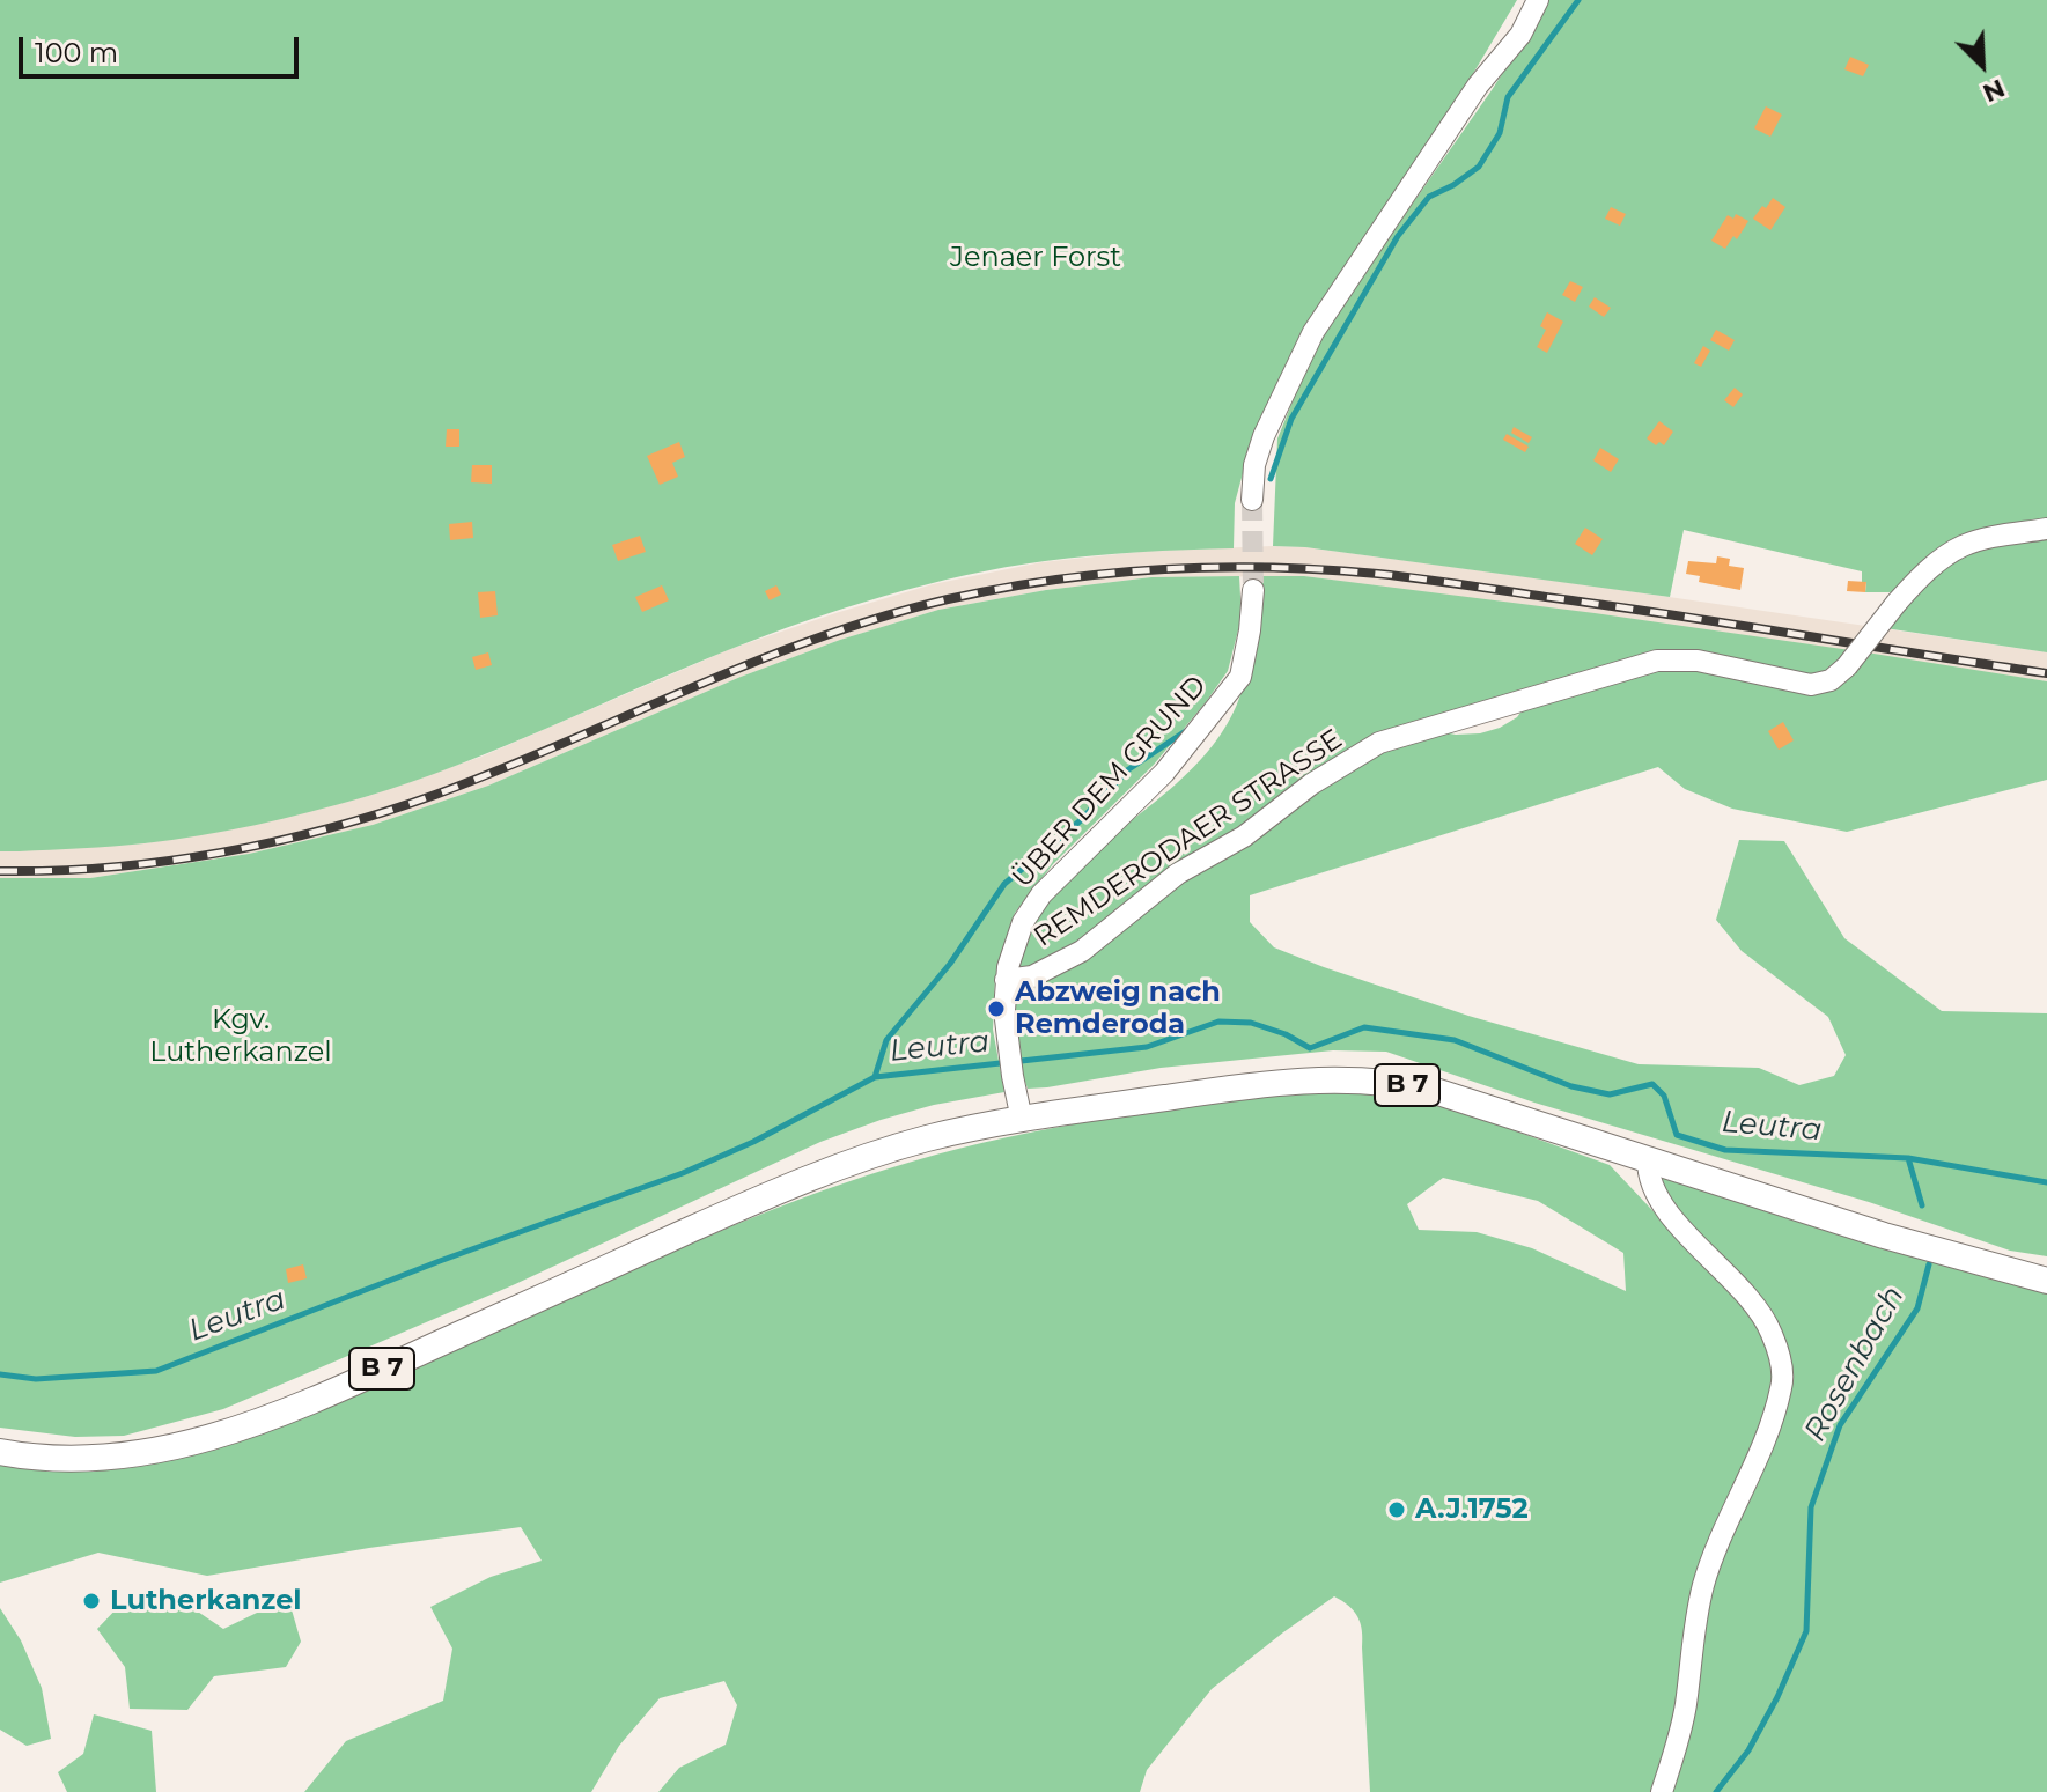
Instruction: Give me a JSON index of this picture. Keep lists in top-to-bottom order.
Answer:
{
  "streets": {
    "main road": ["B 7"],
    "street": ["ÜBER DEM GRUND", "REMDERODAER STRASSE"]
  },
  "crossings": [
    ["ÜBER DEM GRUND", "REMDERODAER STRASSE"],
    ["ÜBER DEM GRUND", "B 7"]
  ],
  "water": ["Leutra", "Rosenbach"],
  "parks": ["Jenaer Forst", "Kgv. Lutherkanzel"],
  "places": ["Abzweig nach Remderoda", "A.J.1752", "Lutherkanzel"],
  "scale_bar": "100 m",
  "north": "bottom right"
}
